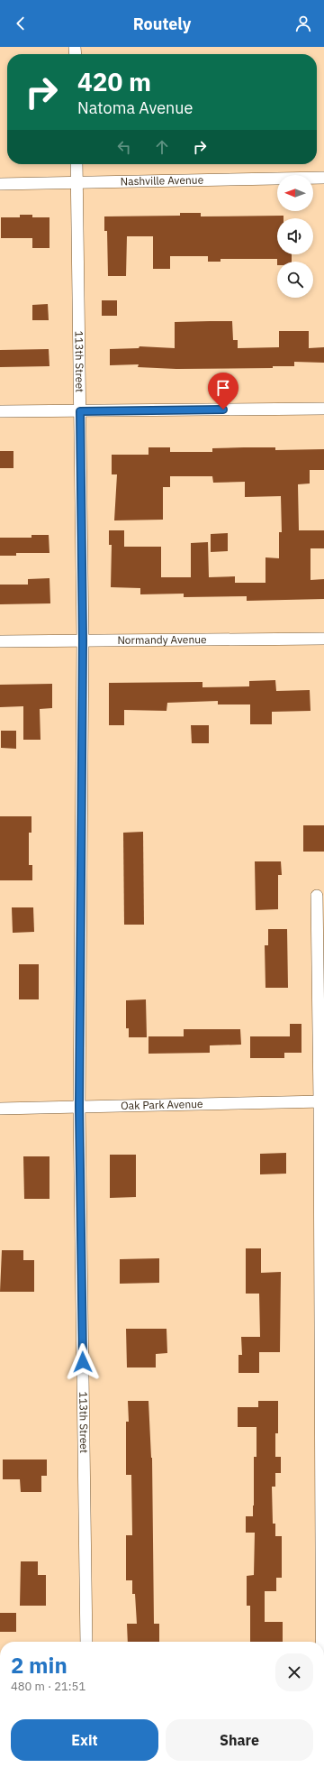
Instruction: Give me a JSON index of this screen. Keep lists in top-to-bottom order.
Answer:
{
  "streets": {
    "street": [
      "Nashville Avenue",
      "113th Street",
      "Normandy Avenue",
      "Oak Park Avenue"
    ]
  },
  "crossings": [
    ["Nashville Avenue", "113th Street"],
    ["113th Street", "Normandy Avenue"],
    ["113th Street", "Oak Park Avenue"]
  ],
  "north": "left",
  "page": {
    "header": "Routely",
    "turn": ["420 m", "Natoma Avenue"],
    "heading": ["2 min", "480 m · 21:51"],
    "buttons": ["Exit", "Share"]
  }
}
